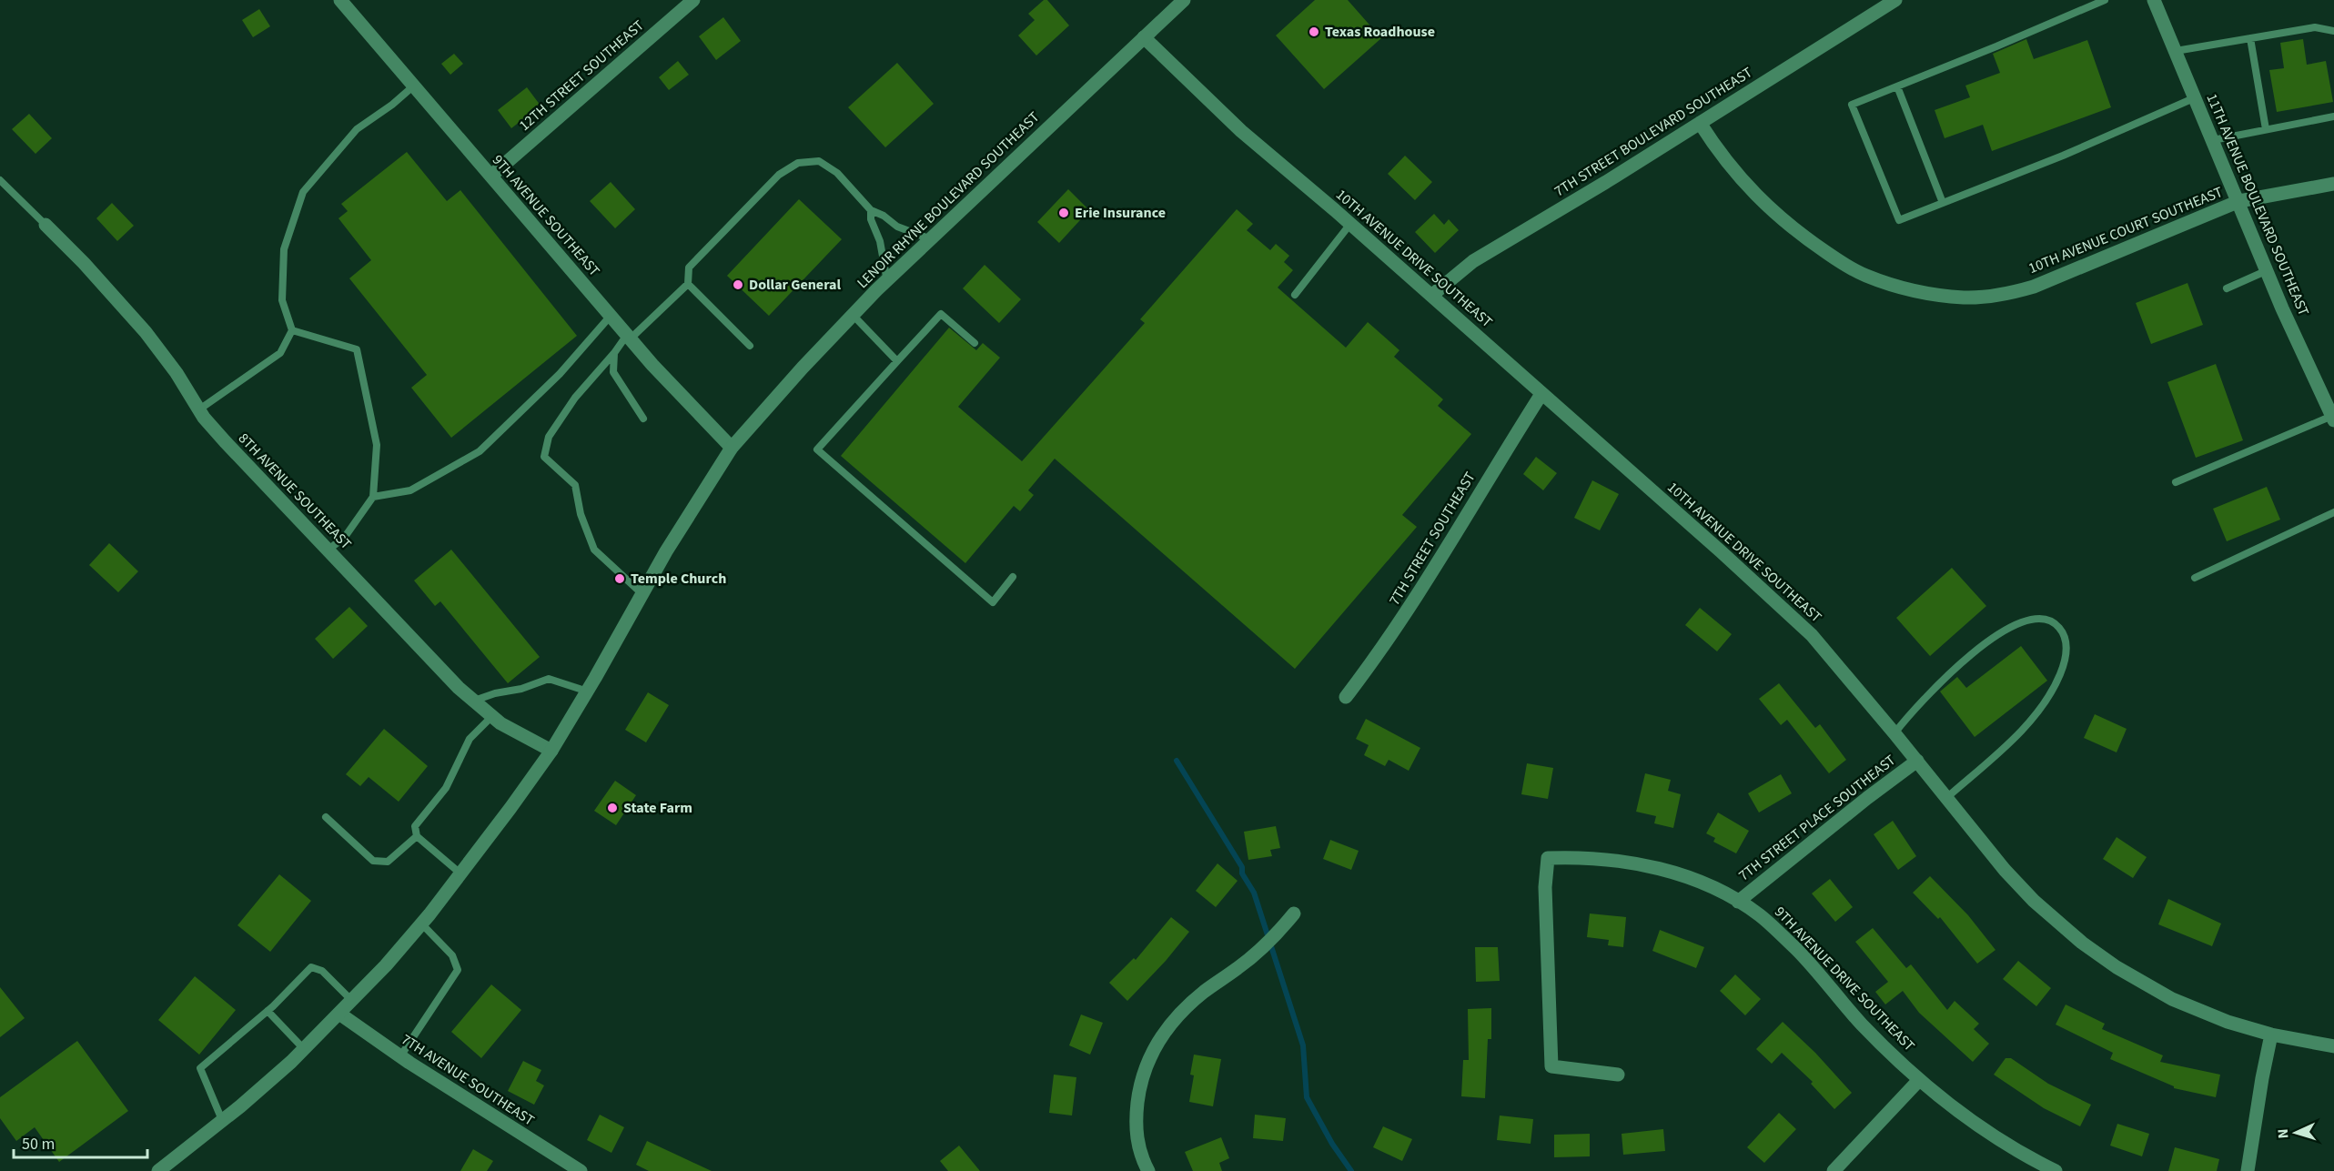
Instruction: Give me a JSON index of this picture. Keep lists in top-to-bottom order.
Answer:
{
  "streets": {
    "street": [
      "12TH STREET SOUTHEAST",
      "7TH STREET BOULEVARD SOUTHEAST",
      "LENOIR RHYNE BOULEVARD SOUTHEAST",
      "11TH AVENUE BOULEVARD SOUTHEAST",
      "9TH AVENUE SOUTHEAST",
      "10TH AVENUE COURT SOUTHEAST",
      "10TH AVENUE DRIVE SOUTHEAST",
      "8TH AVENUE SOUTHEAST",
      "7TH STREET SOUTHEAST",
      "7TH STREET PLACE SOUTHEAST",
      "9TH AVENUE DRIVE SOUTHEAST",
      "7TH AVENUE SOUTHEAST"
    ]
  },
  "crossings": [
    ["12TH STREET SOUTHEAST", "9TH AVENUE SOUTHEAST"],
    ["7TH STREET BOULEVARD SOUTHEAST", "10TH AVENUE COURT SOUTHEAST"],
    ["7TH STREET BOULEVARD SOUTHEAST", "10TH AVENUE DRIVE SOUTHEAST"],
    ["LENOIR RHYNE BOULEVARD SOUTHEAST", "9TH AVENUE SOUTHEAST"],
    ["LENOIR RHYNE BOULEVARD SOUTHEAST", "10TH AVENUE DRIVE SOUTHEAST"],
    ["LENOIR RHYNE BOULEVARD SOUTHEAST", "8TH AVENUE SOUTHEAST"],
    ["LENOIR RHYNE BOULEVARD SOUTHEAST", "7TH AVENUE SOUTHEAST"],
    ["11TH AVENUE BOULEVARD SOUTHEAST", "10TH AVENUE COURT SOUTHEAST"],
    ["10TH AVENUE DRIVE SOUTHEAST", "7TH STREET SOUTHEAST"],
    ["10TH AVENUE DRIVE SOUTHEAST", "7TH STREET PLACE SOUTHEAST"],
    ["7TH STREET PLACE SOUTHEAST", "9TH AVENUE DRIVE SOUTHEAST"]
  ],
  "places": [
    "Texas Roadhouse",
    "Erie Insurance",
    "Dollar General",
    "Temple Church",
    "State Farm"
  ],
  "scale_bar": "50 m",
  "north": "left"
}
